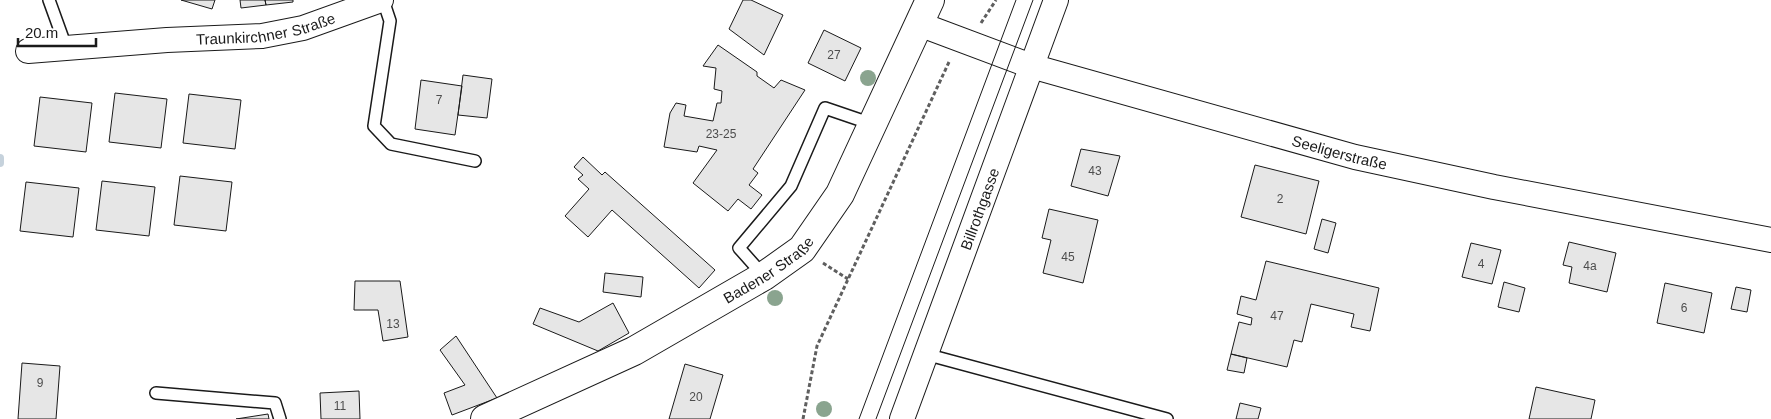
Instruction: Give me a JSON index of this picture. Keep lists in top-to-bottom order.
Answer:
{
  "streets": {
    "street": [
      "Traunkirchner Straße",
      "Seeligerstraße",
      "Billrothgasse",
      "Badener Straße"
    ]
  },
  "crossings": [
    ["Seeligerstraße", "Billrothgasse"],
    ["Seeligerstraße", "Badener Straße"]
  ],
  "house_numbers": [
    "27",
    "7",
    "23-25",
    "43",
    "2",
    "45",
    "4",
    "4a",
    "6",
    "47",
    "13",
    "9",
    "20",
    "11"
  ],
  "scale_bar": "20 m"
}
